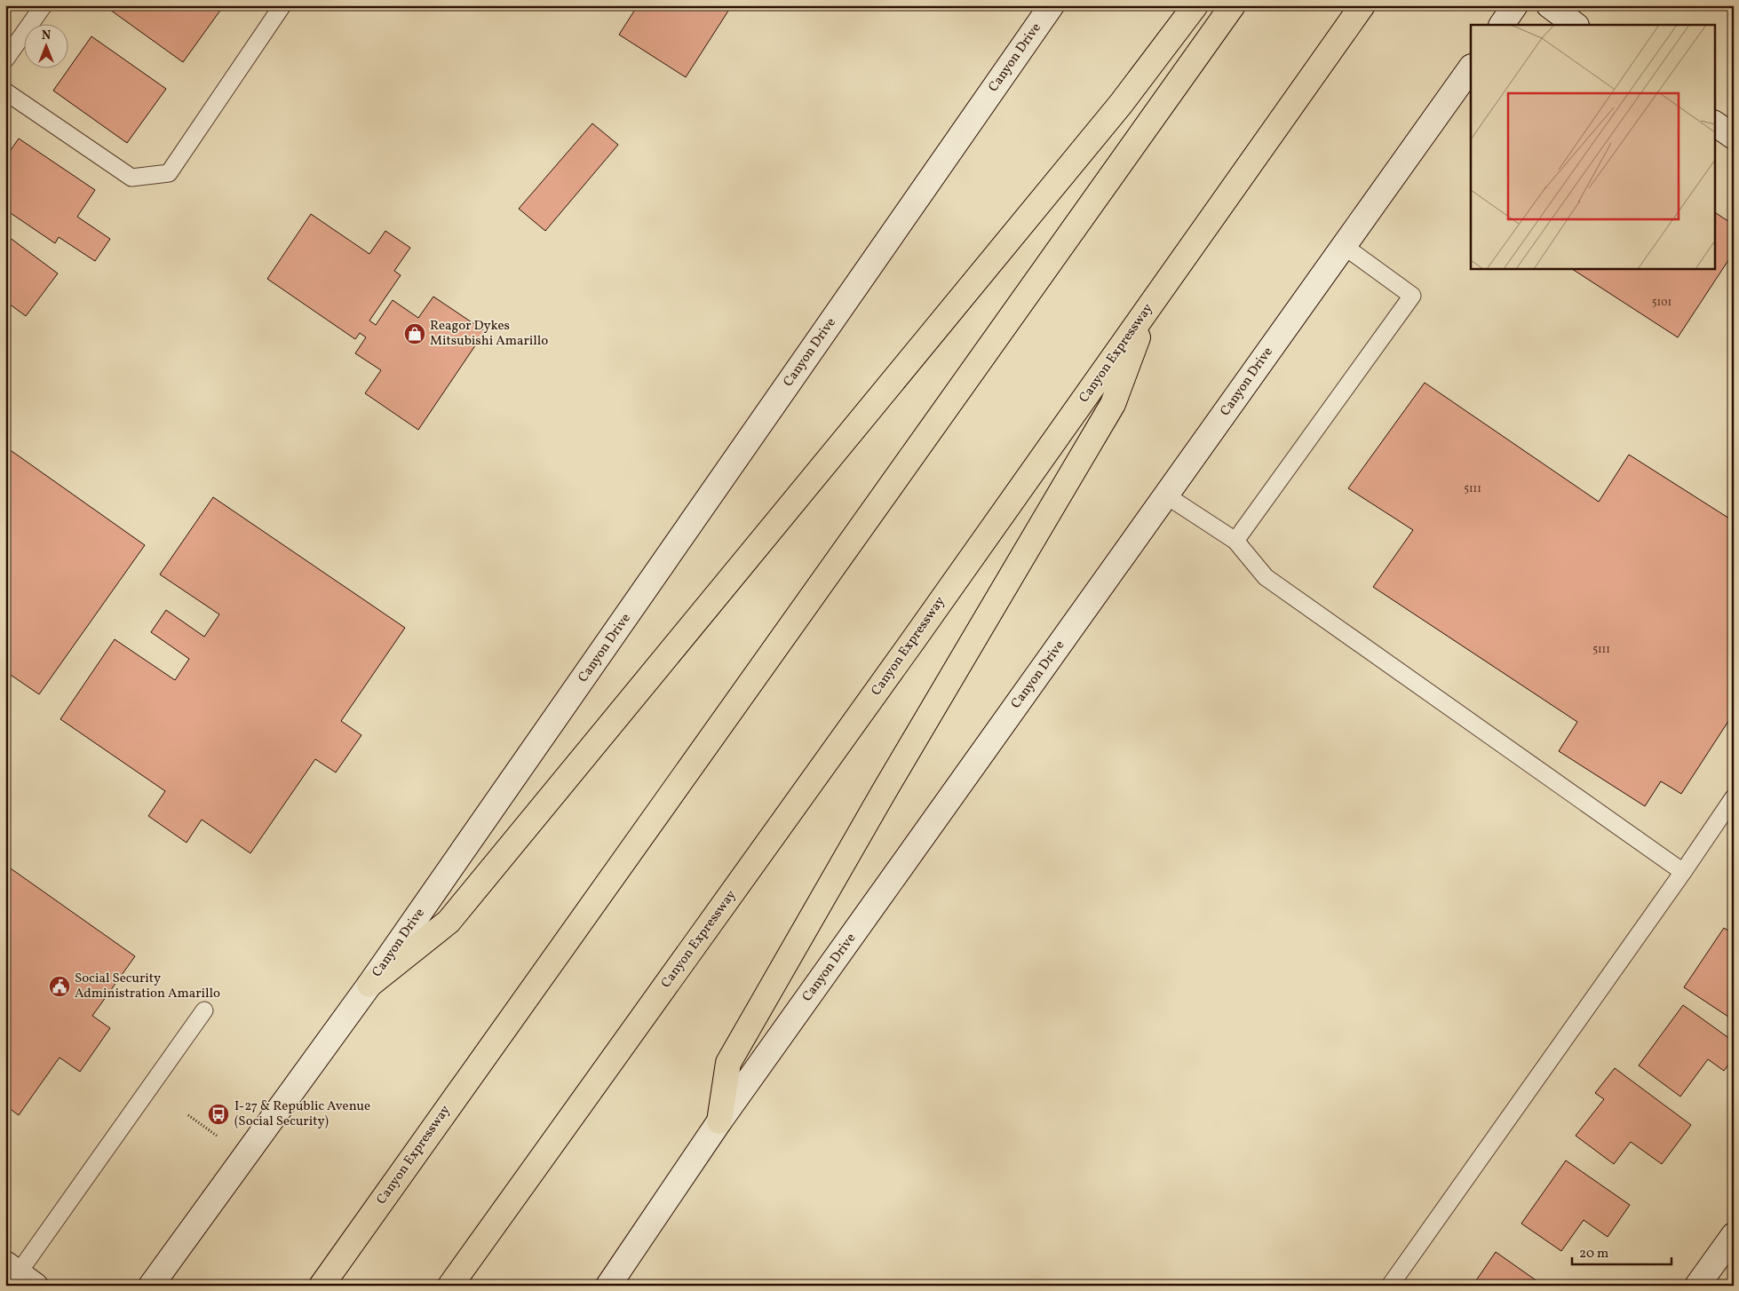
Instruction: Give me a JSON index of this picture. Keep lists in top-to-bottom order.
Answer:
{
  "streets": {
    "highway": ["Canyon Expressway"],
    "main road": ["Canyon Drive"]
  },
  "places": {
    "shop": ["Reagor Dykes Mitsubishi Amarillo"],
    "public building": ["Social Security Administration Amarillo"],
    "bus stop": ["I-27 & Republic Avenue (Social Security)"]
  },
  "house_numbers": ["5101", "5111", "5111"],
  "scale_bar": "20 m",
  "north": "top"
}
